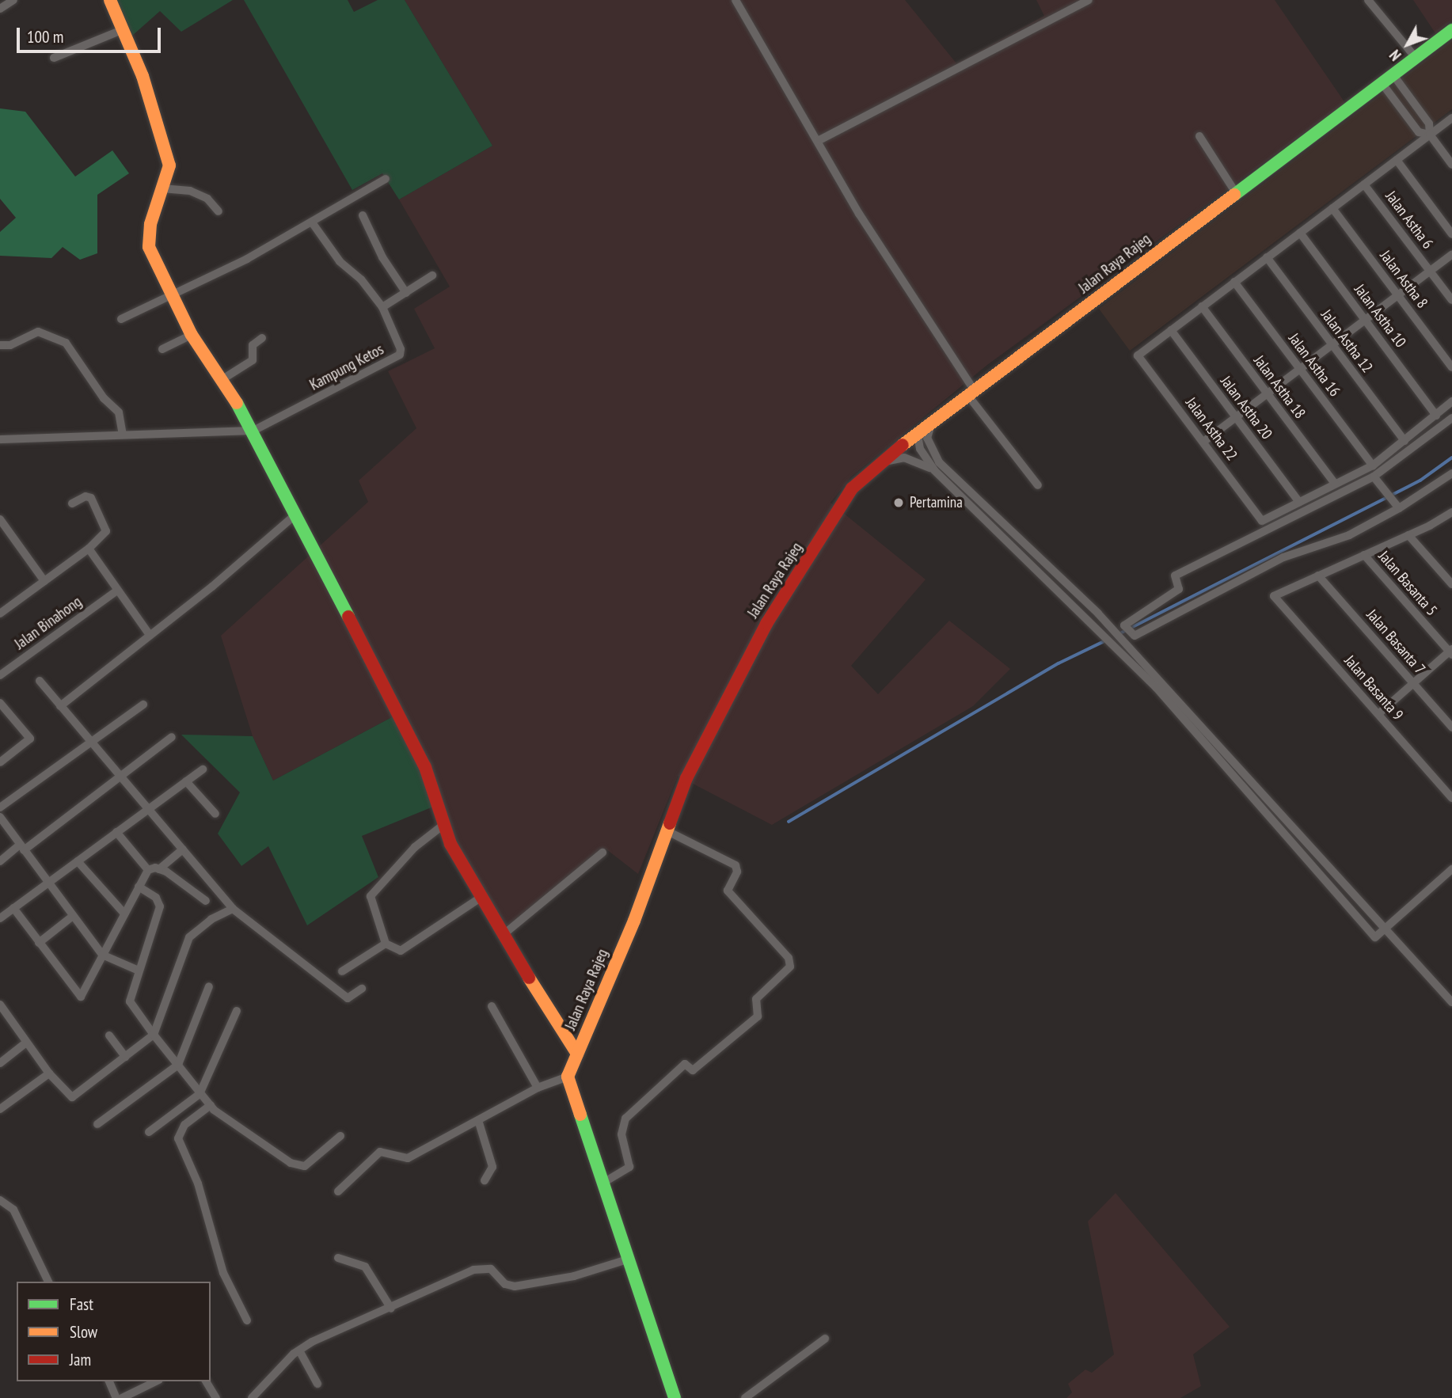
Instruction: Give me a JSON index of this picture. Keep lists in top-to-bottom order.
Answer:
{
  "streets": {
    "main road": ["Jalan Raya Rajeg"],
    "street": [
      "Jalan Astha 6",
      "Jalan Astha 8",
      "Jalan Astha 10",
      "Jalan Astha 12",
      "Jalan Astha 16",
      "Kampung Ketos",
      "Jalan Astha 18",
      "Jalan Astha 20",
      "Jalan Astha 22",
      "Jalan Basanta 5",
      "Jalan Binahong",
      "Jalan Basanta 7",
      "Jalan Basanta 9"
    ]
  },
  "crossings": [
    ["Jalan Astha 20", "Jalan Astha 22"],
    ["Jalan Basanta 7", "Jalan Basanta 9"]
  ],
  "places": ["Pertamina"],
  "legend": ["Fast", "Slow", "Jam"],
  "scale_bar": "100 m",
  "north": "bottom left"
}
